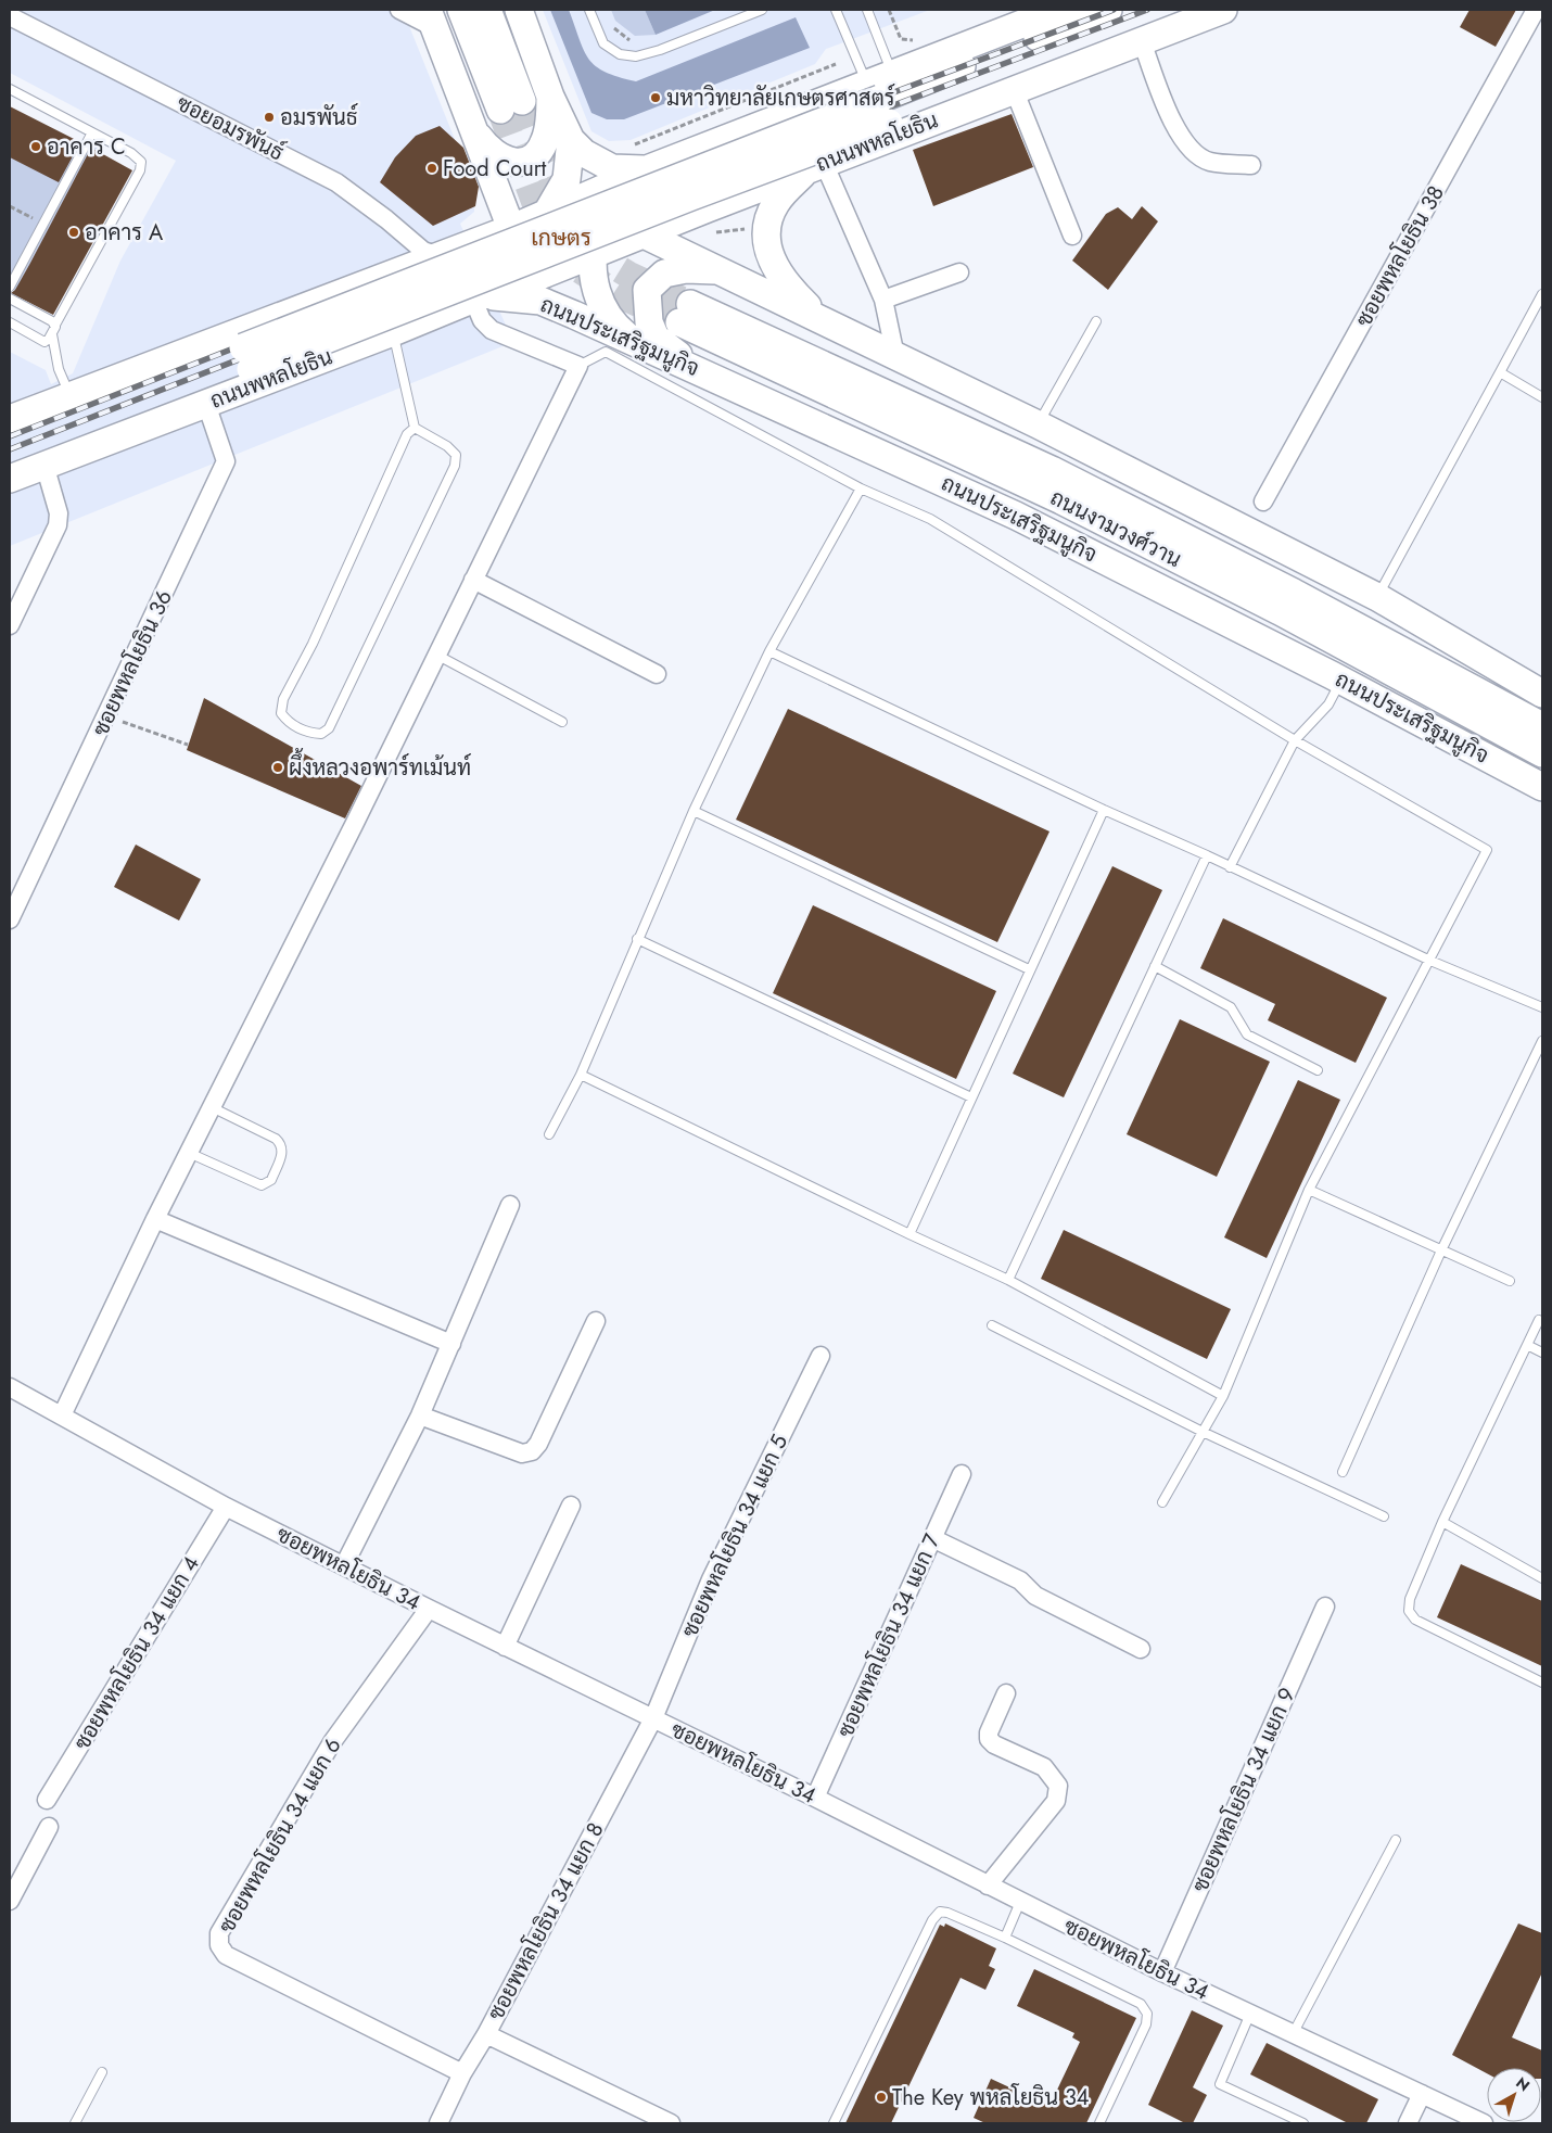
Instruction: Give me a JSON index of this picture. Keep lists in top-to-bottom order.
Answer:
{
  "streets": {
    "main road": ["ถนนพหลโยธิน", "ถนนประเสริฐมนูกิจ", "ถนนงามวงศ์วาน"],
    "street": [
      "ซอยอมรพันธ์",
      "ซอยพหลโยธิน 38",
      "ซอยพหลโยธิน 36",
      "ซอยพหลโยธิน 34 แยก 5",
      "ซอยพหลโยธิน 34",
      "ซอยพหลโยธิน 34 แยก 7",
      "ซอยพหลโยธิน 34 แยก 4",
      "ซอยพหลโยธิน 34 แยก 9",
      "ซอยพหลโยธิน 34 แยก 6",
      "ซอยพหลโยธิน 34 แยก 8"
    ]
  },
  "crossings": [
    ["ซอยอมรพันธ์", "ถนนพหลโยธิน"],
    ["ถนนพหลโยธิน", "ถนนประเสริฐมนูกิจ"],
    ["ถนนพหลโยธิน", "ซอยพหลโยธิน 36"],
    ["ซอยพหลโยธิน 34 แยก 5", "ซอยพหลโยธิน 34"],
    ["ซอยพหลโยธิน 34 แยก 5", "ซอยพหลโยธิน 34 แยก 8"],
    ["ซอยพหลโยธิน 34", "ซอยพหลโยธิน 34 แยก 7"],
    ["ซอยพหลโยธิน 34", "ซอยพหลโยธิน 34 แยก 4"],
    ["ซอยพหลโยธิน 34", "ซอยพหลโยธิน 34 แยก 9"],
    ["ซอยพหลโยธิน 34", "ซอยพหลโยธิน 34 แยก 6"],
    ["ซอยพหลโยธิน 34", "ซอยพหลโยธิน 34 แยก 8"],
    ["ซอยพหลโยธิน 34 แยก 6", "ซอยพหลโยธิน 34 แยก 8"]
  ],
  "districts": ["เกษตร"],
  "places": [
    "มหาวิทยาลัยเกษตรศาสตร์",
    "อมรพันธ์",
    "อาคาร C",
    "Food Court",
    "อาคาร A",
    "ผึ้งหลวงอพาร์ทเม้นท์",
    "The Key พหลโยธิน 34"
  ],
  "north": "top right"
}
